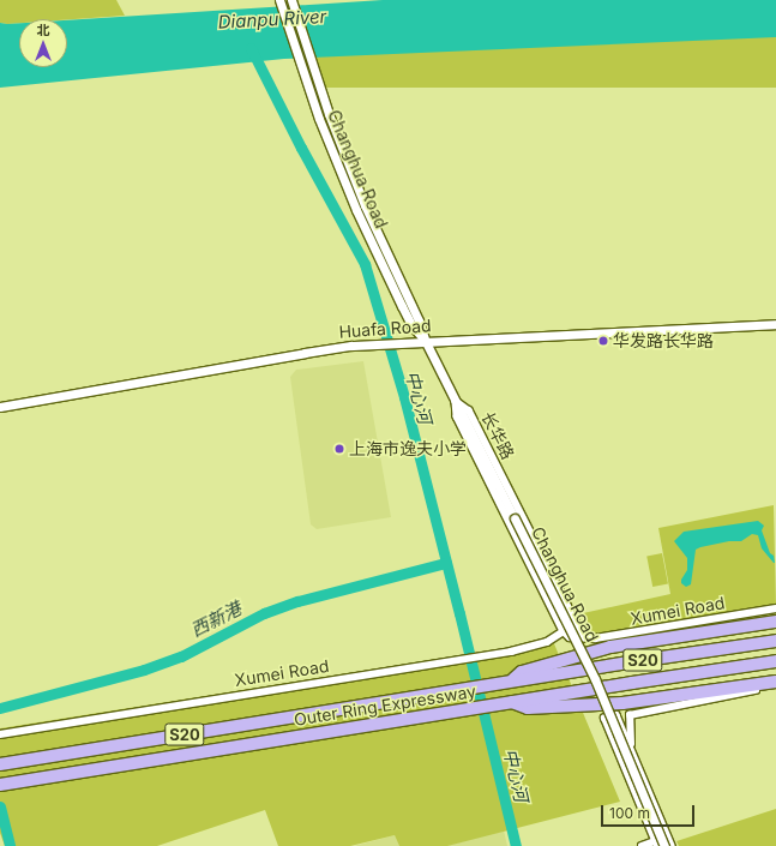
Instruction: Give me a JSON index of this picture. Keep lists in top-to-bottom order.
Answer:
{
  "streets": {
    "highway": ["S20", "Outer Ring Expressway"],
    "street": [
      "Changhua Road",
      "Huafa Road",
      "长华路",
      "Xumei Road"
    ]
  },
  "crossings": [
    ["Changhua Road", "Huafa Road"],
    ["Changhua Road", "长华路"],
    ["长华路", "Xumei Road"]
  ],
  "water": ["Dianpu River", "中心河", "西新港"],
  "places": ["华发路长华路", "上海市逸夫小学"],
  "scale_bar": "100 m",
  "north": "top"
}
